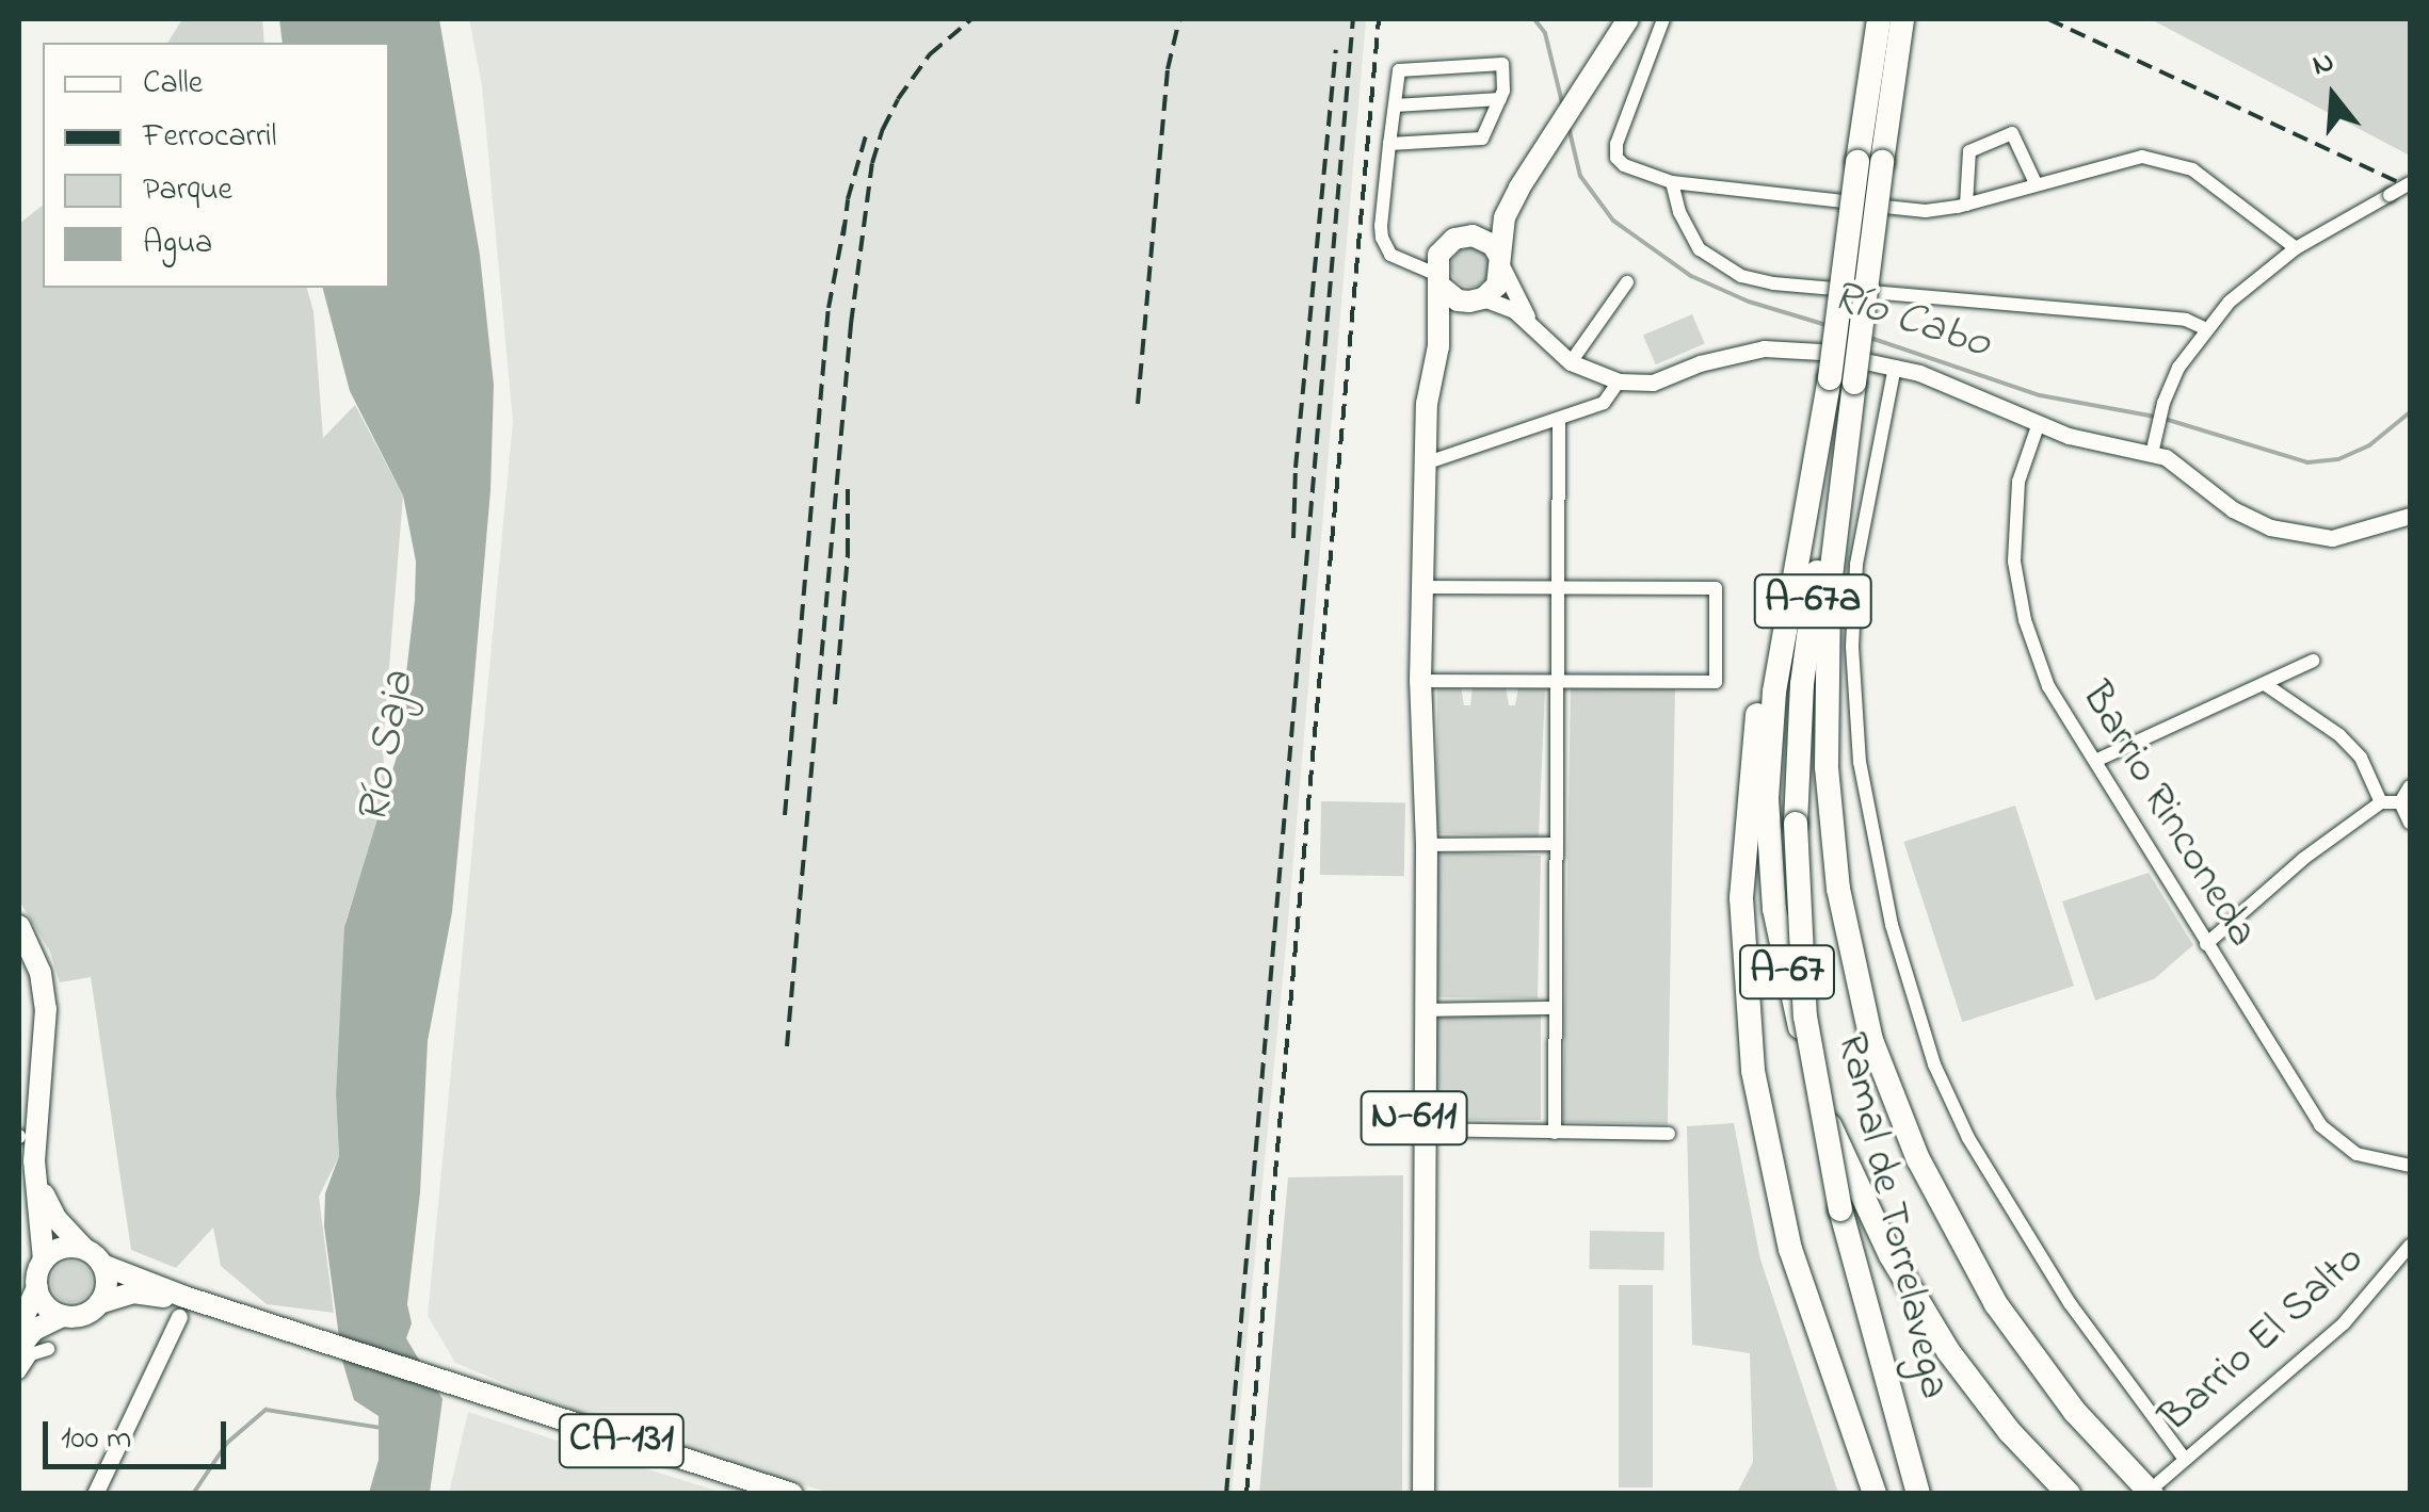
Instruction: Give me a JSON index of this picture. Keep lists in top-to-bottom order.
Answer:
{
  "streets": {
    "highway": ["A-67a", "A-67", "Ramal de Torrelavega"],
    "main road": ["N-611", "CA-131"],
    "street": ["Barrio Rinconeda", "Barrio El Salto"]
  },
  "crossings": [
    ["A-67", "Ramal de Torrelavega"],
    ["A-67", "Barrio El Salto"]
  ],
  "water": ["Río Cabo", "Río Saja"],
  "legend": [
    "Calle",
    "Ferrocarril",
    "Parque",
    "Agua"
  ],
  "scale_bar": "100 m",
  "north": "top"
}
